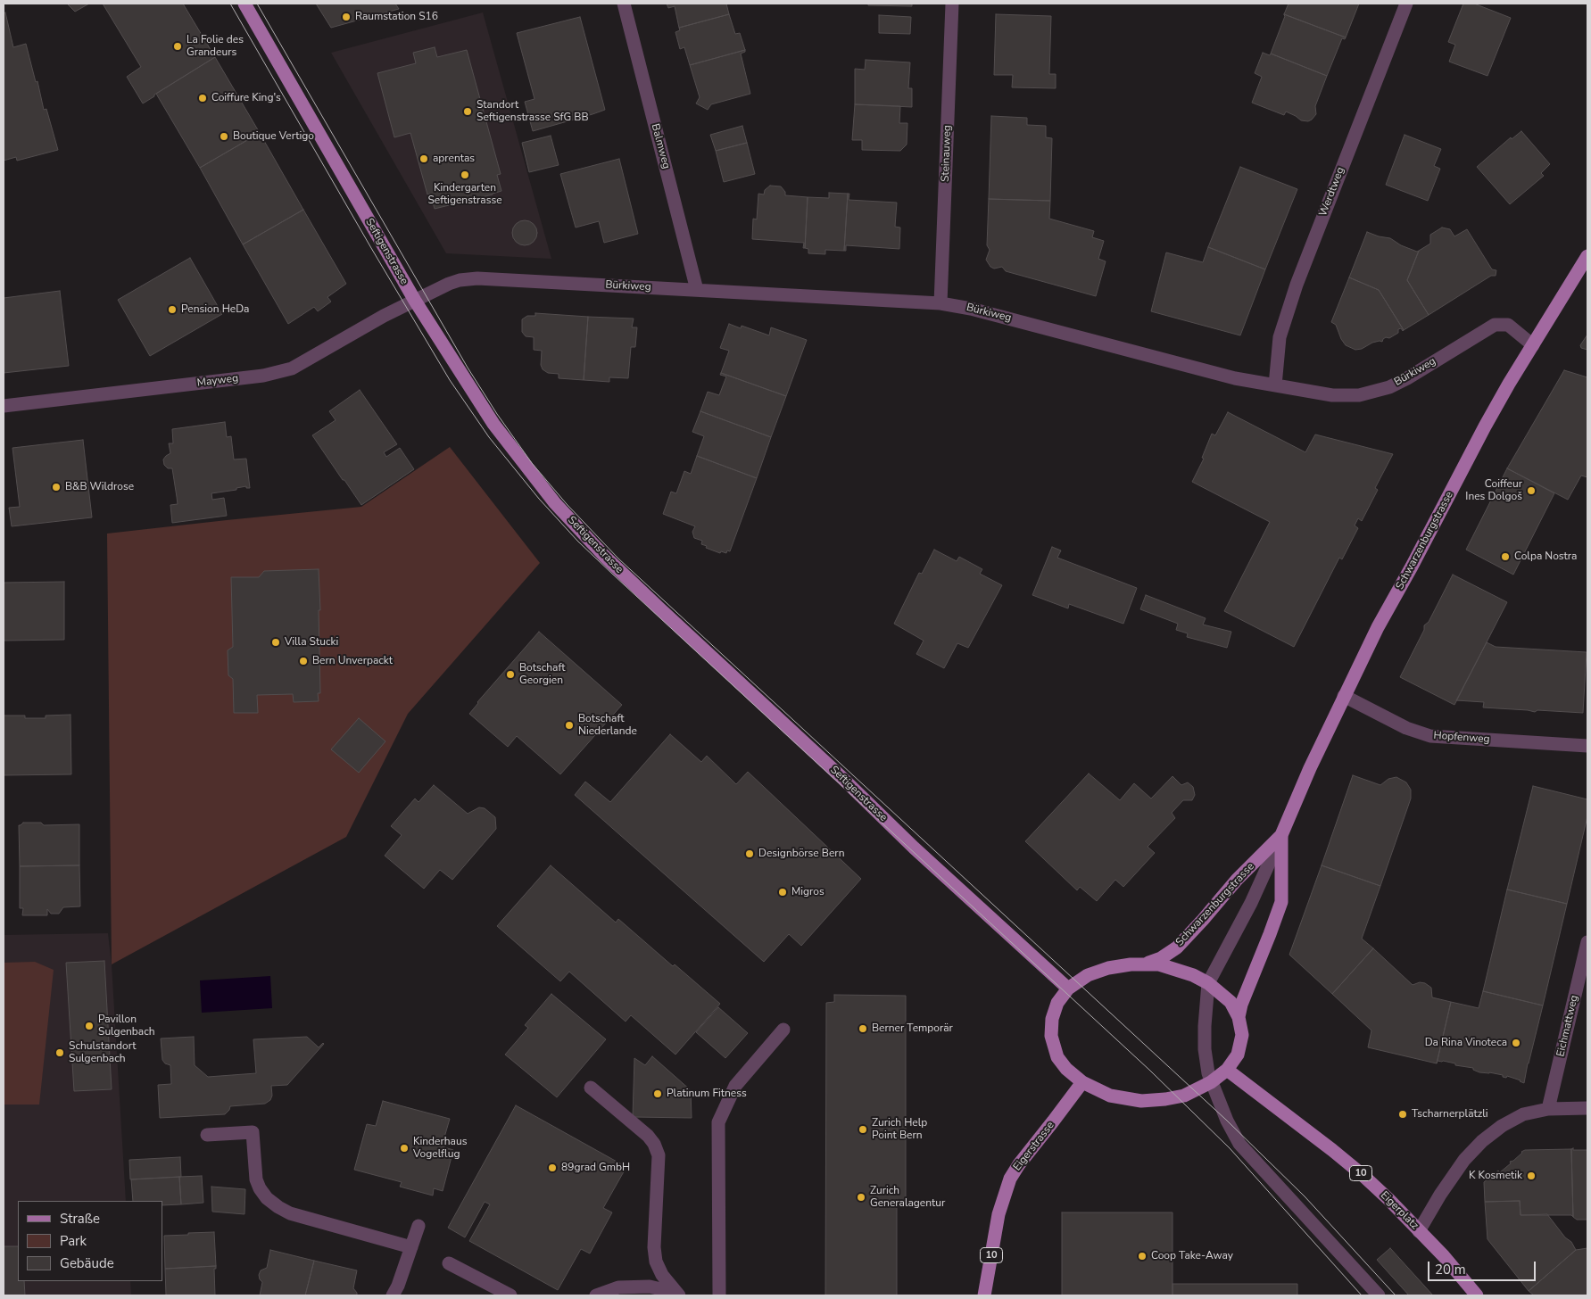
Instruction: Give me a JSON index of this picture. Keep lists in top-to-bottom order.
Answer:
{
  "streets": {
    "main road": [
      "Seftigenstrasse",
      "Schwarzenburgstrasse",
      "Eigerstrasse",
      "10",
      "Eigerplatz"
    ],
    "street": [
      "Balmweg",
      "Steinauweg",
      "Werdtweg",
      "Bürkiweg",
      "Mayweg",
      "Hopfenweg",
      "Eichmattweg"
    ]
  },
  "crossings": [
    ["Balmweg", "Bürkiweg"],
    ["Steinauweg", "Bürkiweg"],
    ["Werdtweg", "Bürkiweg"],
    ["Seftigenstrasse", "Bürkiweg"],
    ["Seftigenstrasse", "Mayweg"],
    ["Seftigenstrasse", "Schwarzenburgstrasse"],
    ["Seftigenstrasse", "Eigerstrasse"],
    ["Bürkiweg", "Mayweg"],
    ["Bürkiweg", "Schwarzenburgstrasse"],
    ["Schwarzenburgstrasse", "Hopfenweg"],
    ["Schwarzenburgstrasse", "Eigerstrasse"]
  ],
  "places": [
    "Raumstation S16",
    "La Folie des Grandeurs",
    "Coiffure King's",
    "Standort Seftigenstrasse SfG BB",
    "Boutique Vertigo",
    "aprentas",
    "Kindergarten Seftigenstrasse",
    "Pension HeDa",
    "B&B Wildrose",
    "Coiffeur Ines Dolgoš",
    "Colpa Nostra",
    "Villa Stucki",
    "Bern Unverpackt",
    "Botschaft Georgien",
    "Botschaft Niederlande",
    "Designbörse Bern",
    "Migros",
    "Pavillon Sulgenbach",
    "Berner Temporär",
    "Da Rina Vinoteca",
    "Schulstandort Sulgenbach",
    "Platinum Fitness",
    "Tscharnerplätzli",
    "Zurich Help Point Bern",
    "Kinderhaus Vogelflug",
    "89grad GmbH",
    "K Kosmetik",
    "Zurich Generalagentur",
    "Coop Take-Away"
  ],
  "legend": ["Straße", "Park", "Gebäude"],
  "scale_bar": "20 m"
}
